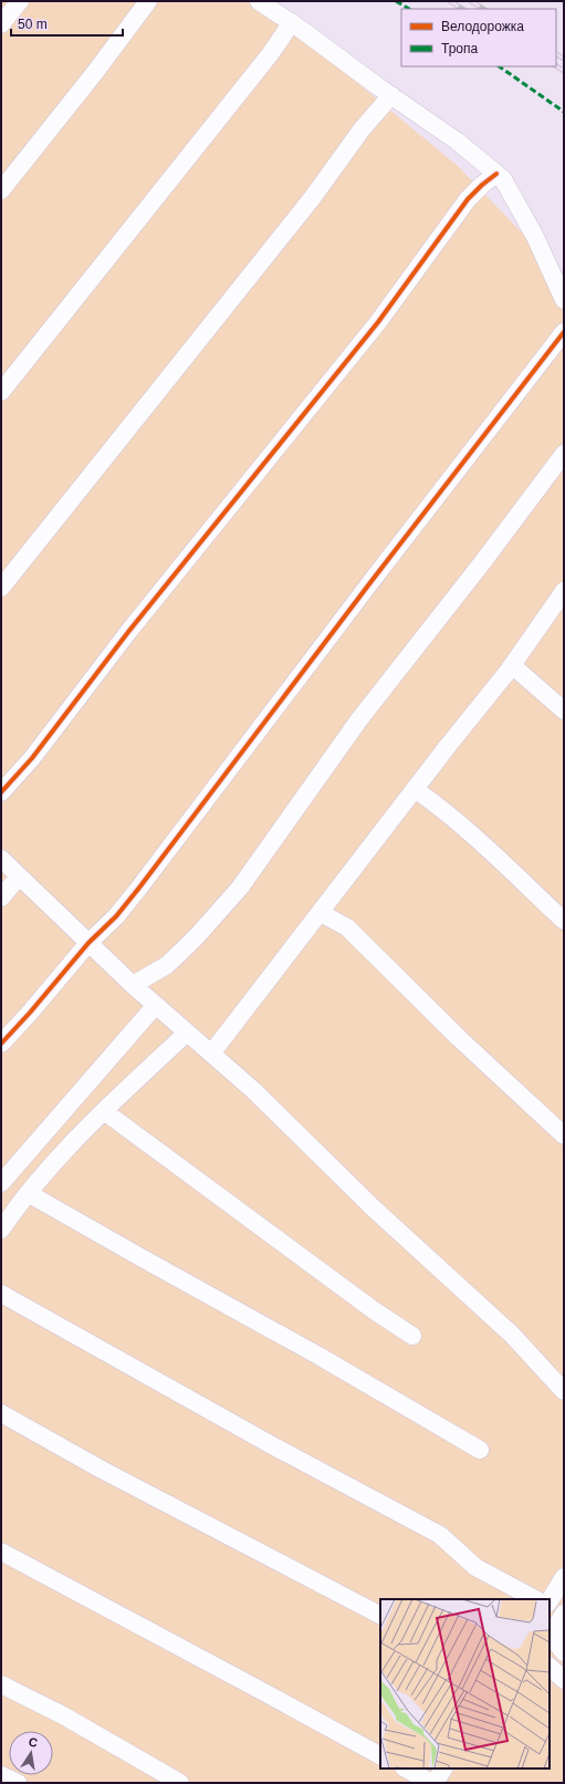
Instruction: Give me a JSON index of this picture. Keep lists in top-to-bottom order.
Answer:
{
  "legend": ["Велодорожка", "Тропа"],
  "scale_bar": "50 m",
  "north": "top"
}
